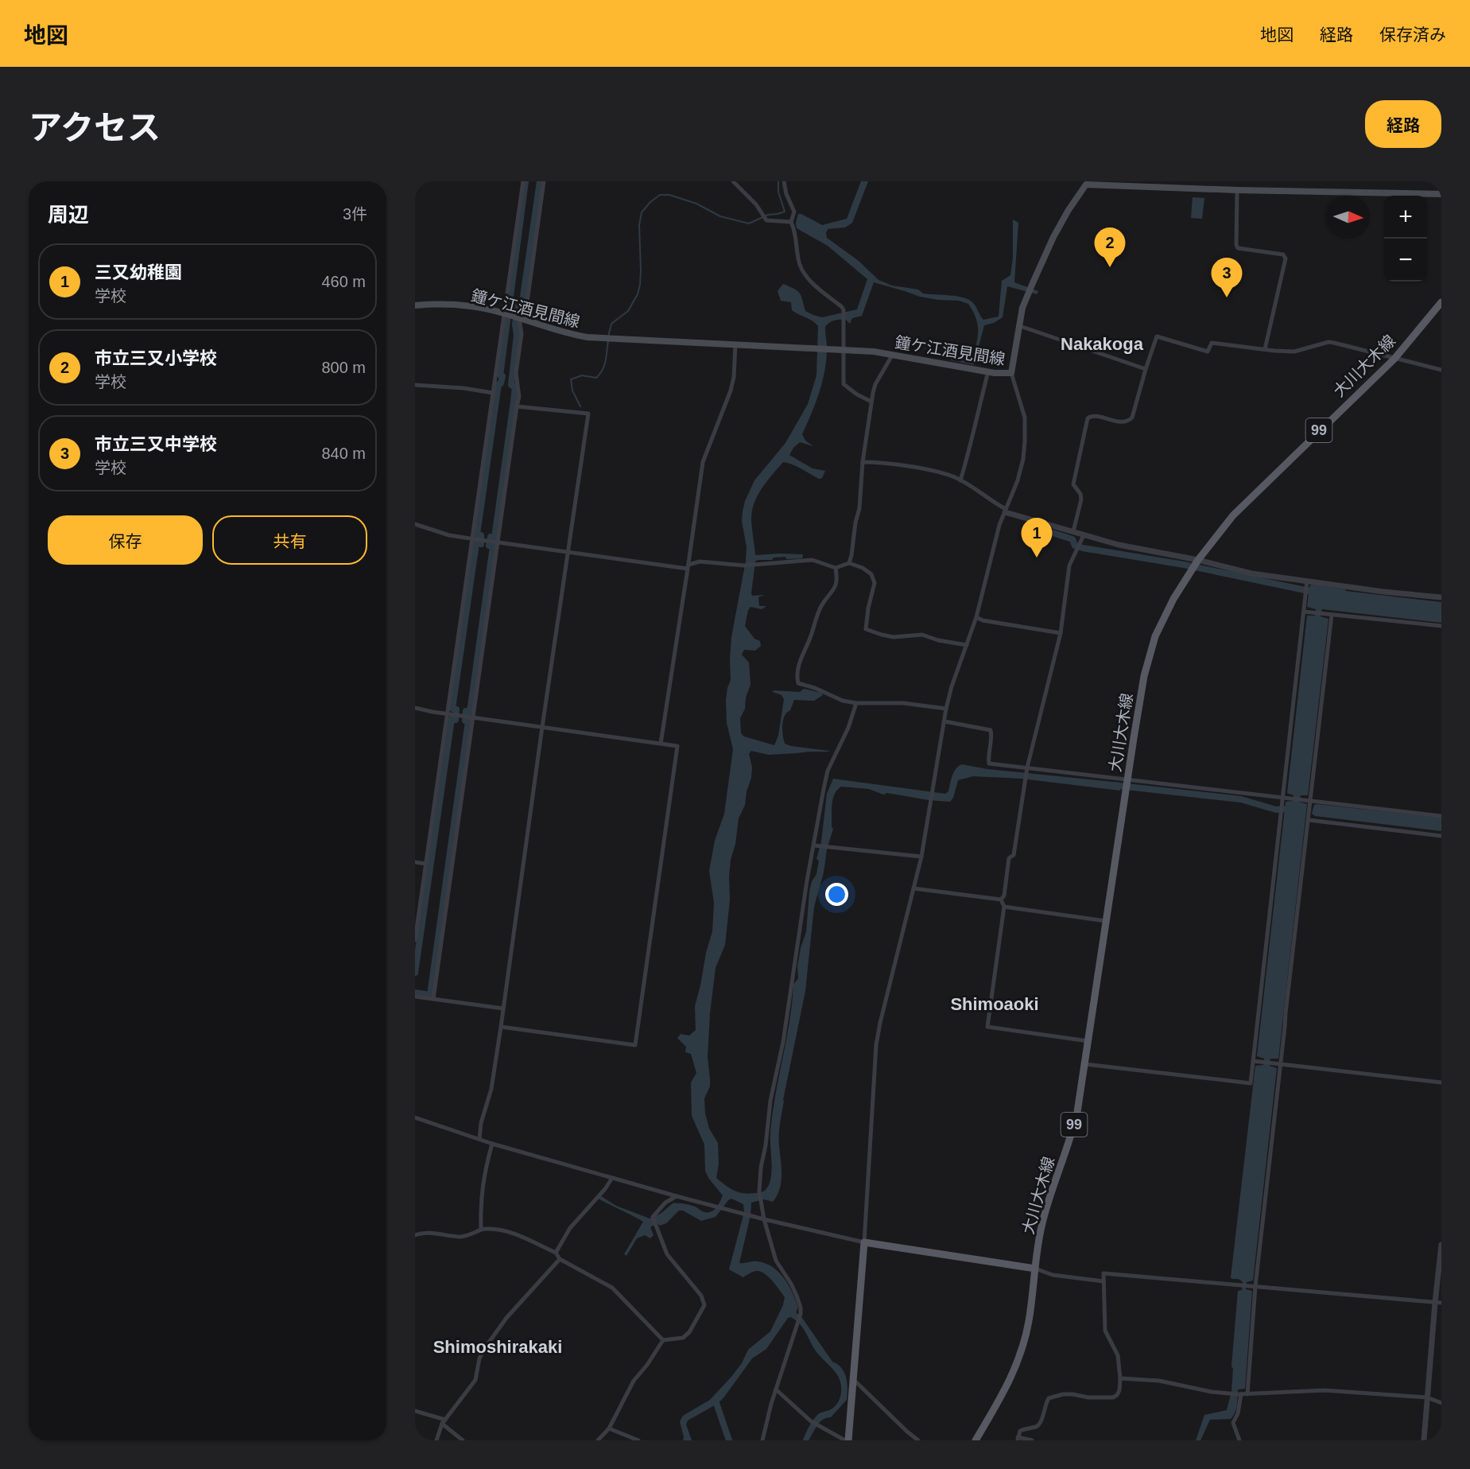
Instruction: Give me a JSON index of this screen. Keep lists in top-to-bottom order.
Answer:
{
  "streets": {
    "main road": ["鐘ケ江酒見間線", "大川大木線", "99"]
  },
  "districts": ["Nakakoga", "Shimoaoki", "Shimoshirakaki"],
  "north": "right",
  "page": {
    "header": "地図",
    "nav": ["地図", "経路", "保存済み"],
    "title": "アクセス",
    "buttons": [
      "経路",
      ["保存", "共有"]
    ],
    "heading": ["周辺", "3件"],
    "map_buttons": ["+", "−"],
    "pins": ["2", "3", "1"],
    "list": [
      {
        "mark": "1",
        "name": "三又幼稚園",
        "note": "学校",
        "value": "460 m"
      },
      {
        "mark": "2",
        "name": "市立三又小学校",
        "note": "学校",
        "value": "800 m"
      },
      {
        "mark": "3",
        "name": "市立三又中学校",
        "note": "学校",
        "value": "840 m"
      }
    ]
  }
}
